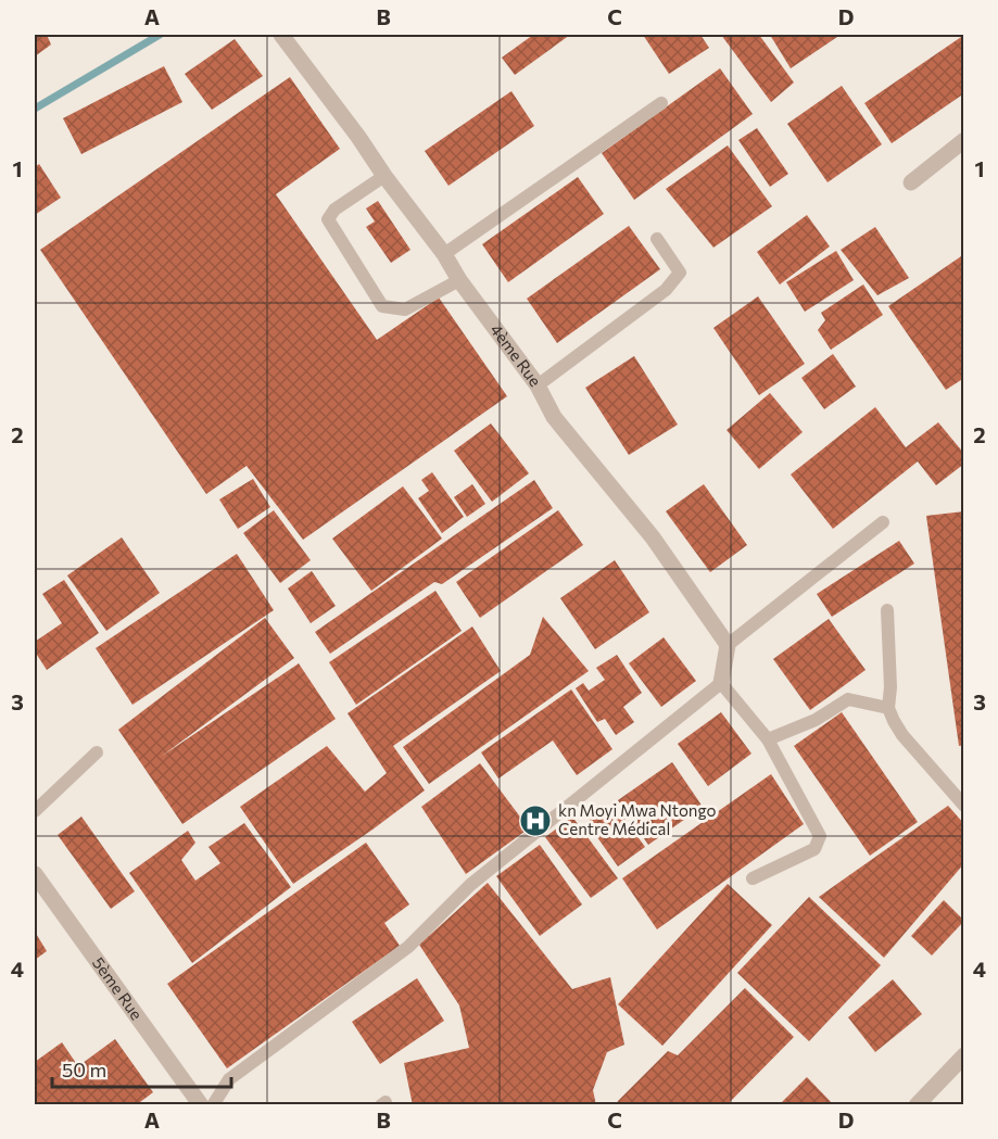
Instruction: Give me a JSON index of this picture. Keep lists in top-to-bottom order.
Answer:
{
  "streets": {
    "street": ["4ème Rue", "5ème Rue"]
  },
  "places": {
    "hospital": ["kn Moyi Mwa Ntongo Centre Médical"]
  },
  "scale_bar": "50 m",
  "grid": {
    "columns": [
      "A",
      "B",
      "C",
      "D"
    ],
    "rows": [
      "1",
      "2",
      "3",
      "4"
    ]
  }
}
